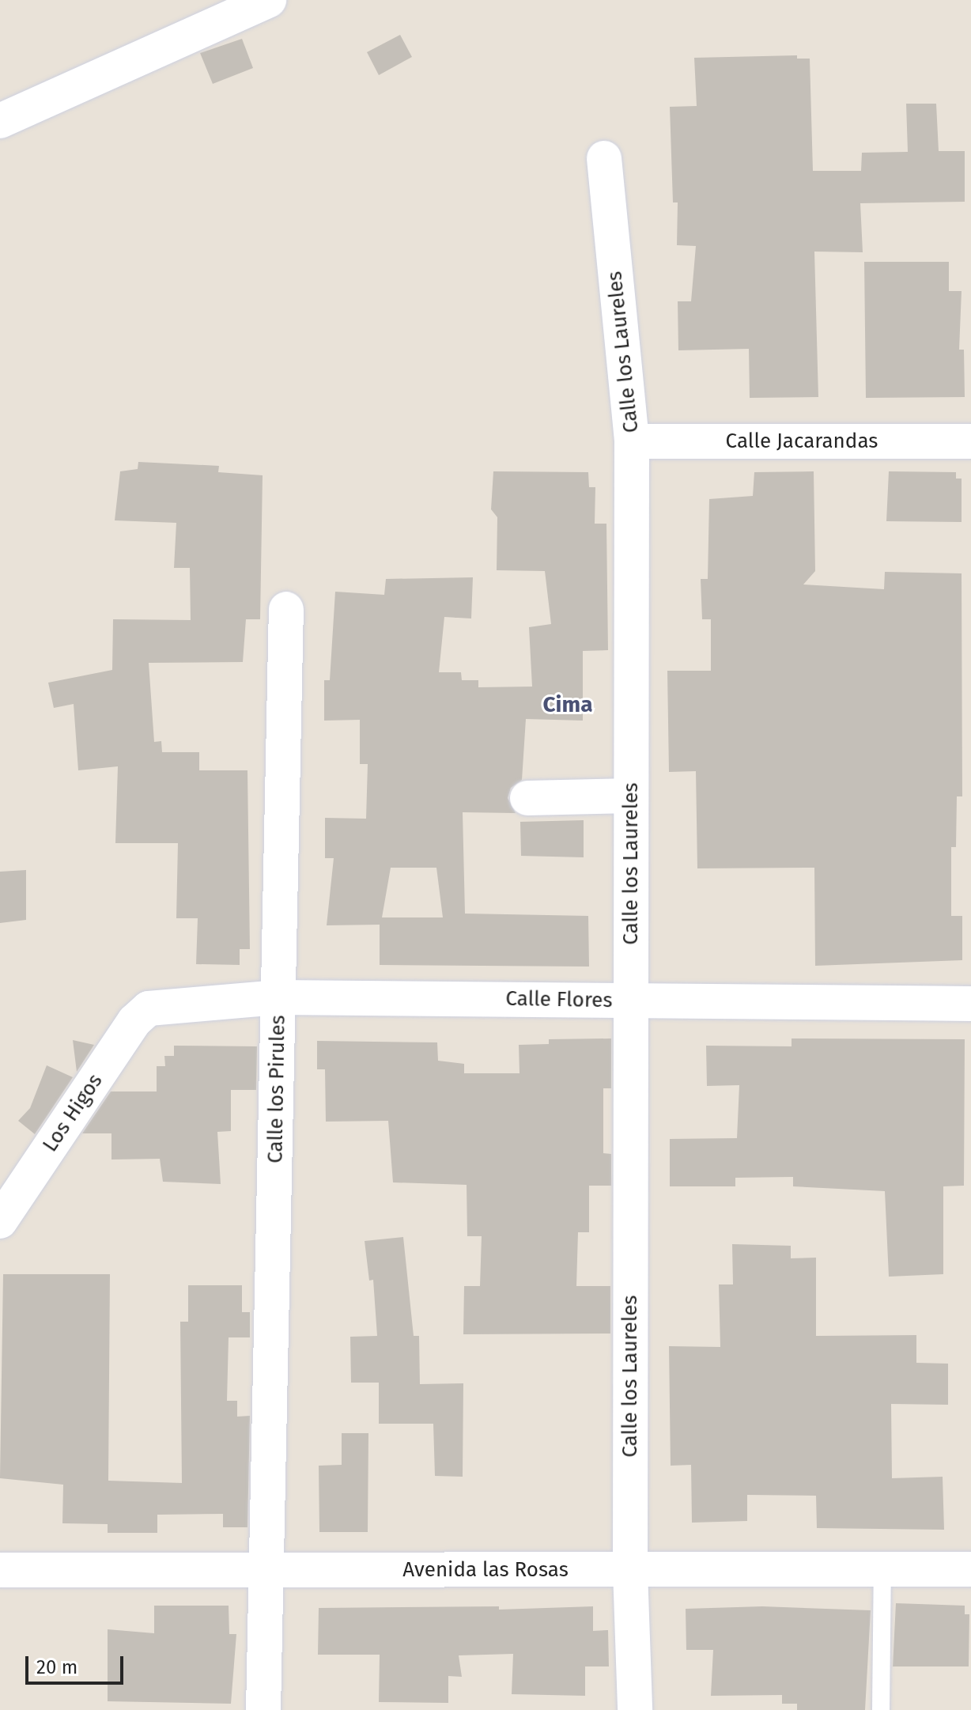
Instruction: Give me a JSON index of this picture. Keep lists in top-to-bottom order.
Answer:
{
  "streets": {
    "street": [
      "Calle los Laureles",
      "Calle Jacarandas",
      "Calle Flores",
      "Calle los Pirules",
      "Los Higos",
      "Avenida las Rosas"
    ]
  },
  "crossings": [
    ["Calle los Laureles", "Calle Jacarandas"],
    ["Calle los Laureles", "Calle Flores"],
    ["Calle los Laureles", "Avenida las Rosas"],
    ["Calle Flores", "Calle los Pirules"],
    ["Calle Flores", "Los Higos"],
    ["Calle los Pirules", "Avenida las Rosas"]
  ],
  "districts": ["Cima"],
  "scale_bar": "20 m"
}
